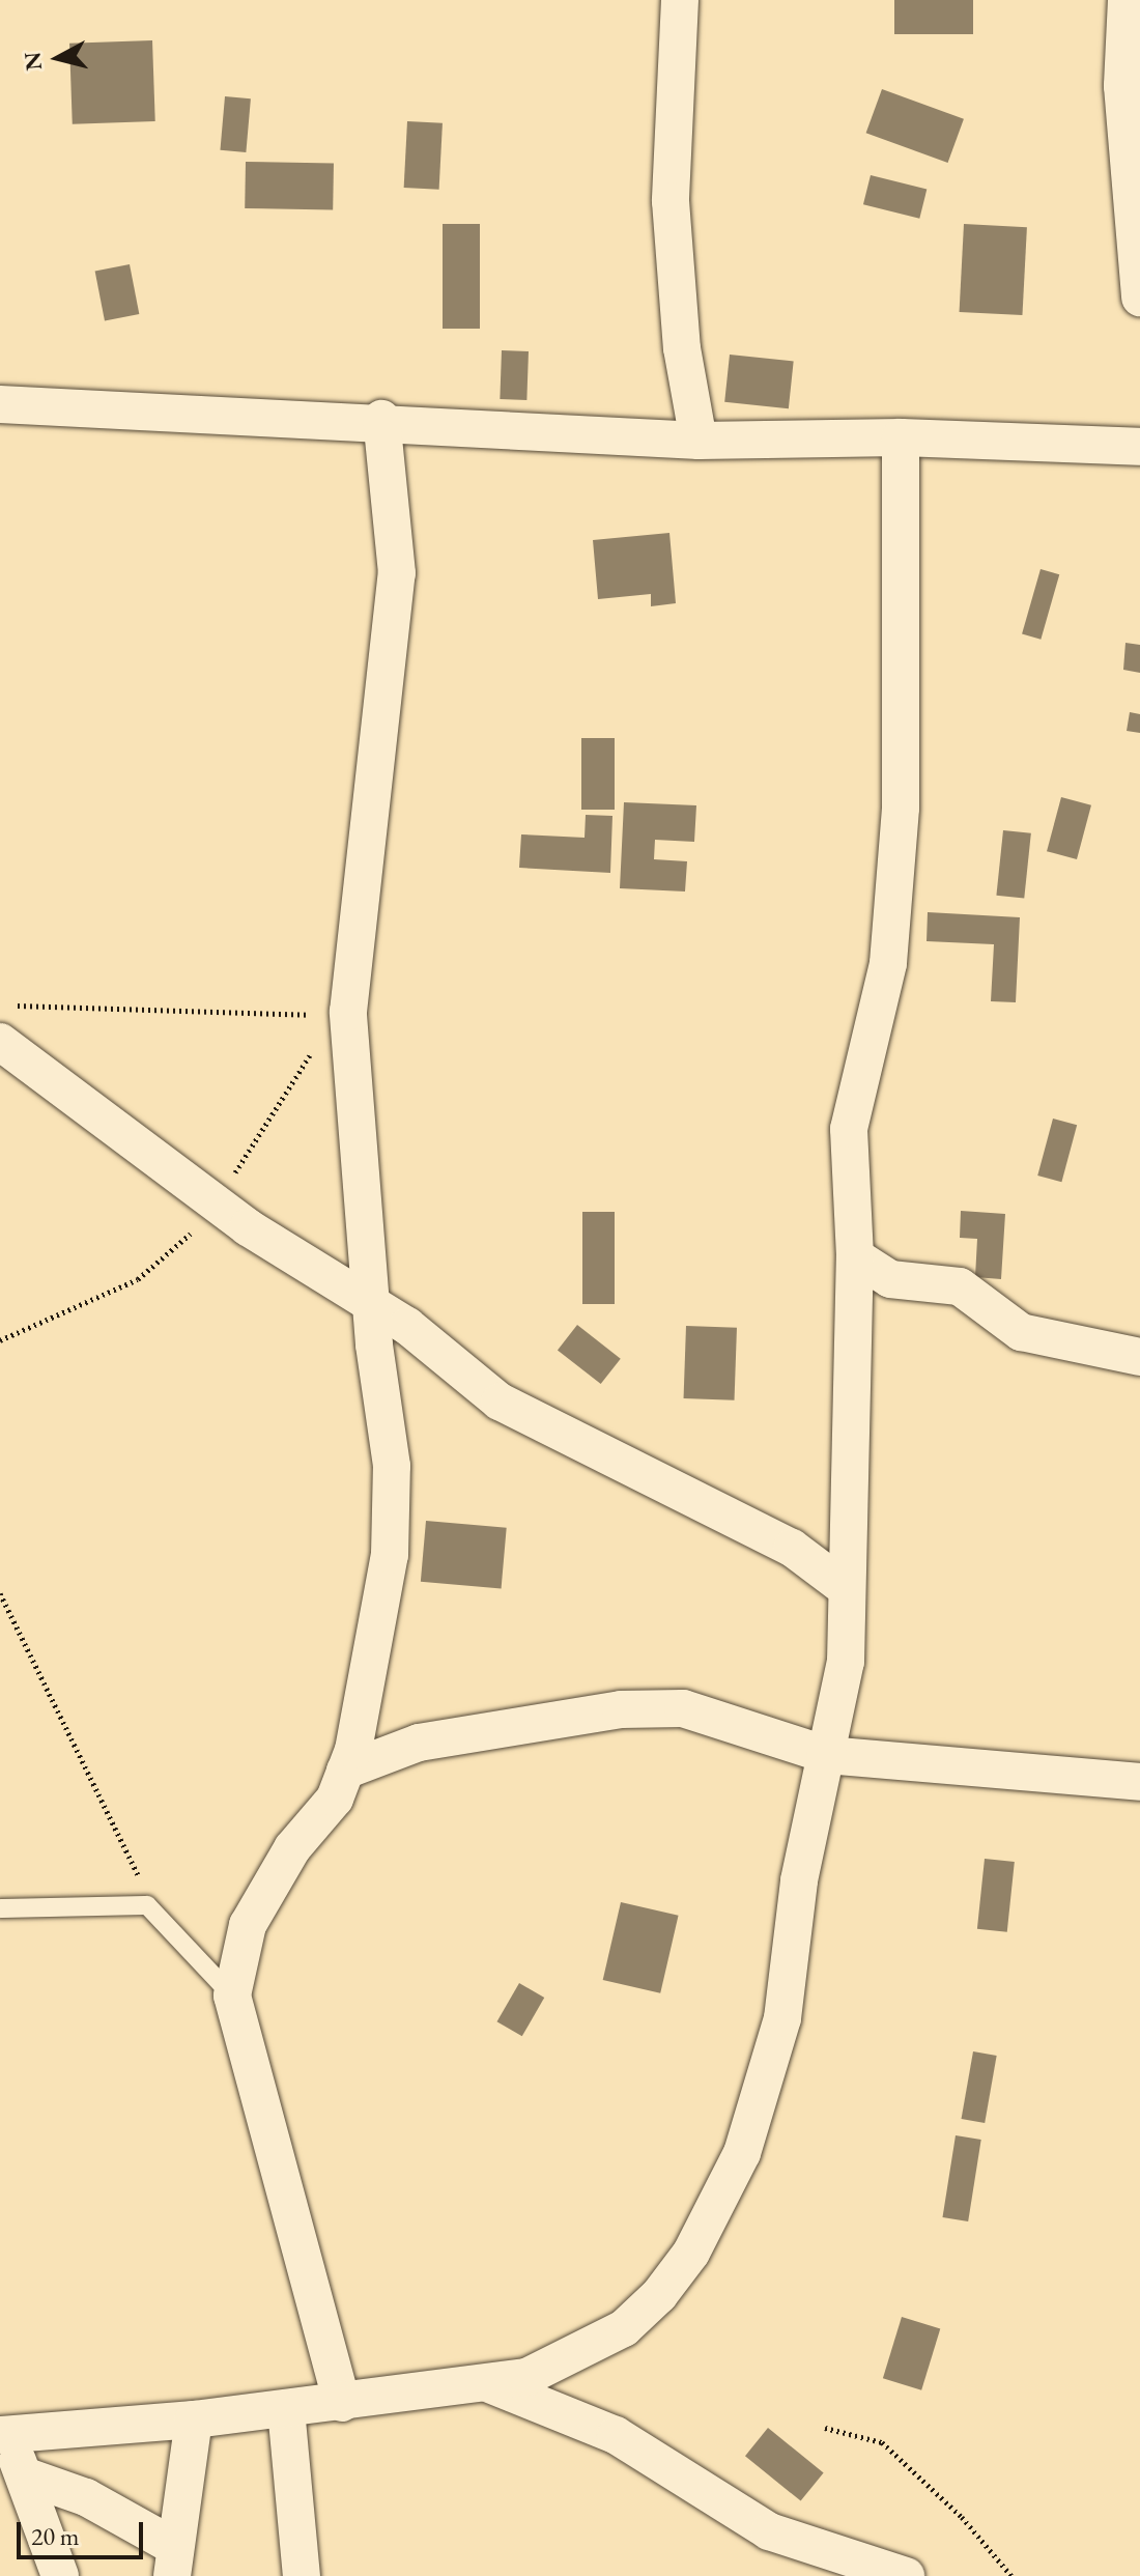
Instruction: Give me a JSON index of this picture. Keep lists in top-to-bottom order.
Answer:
{
  "scale_bar": "20 m",
  "north": "left"
}
